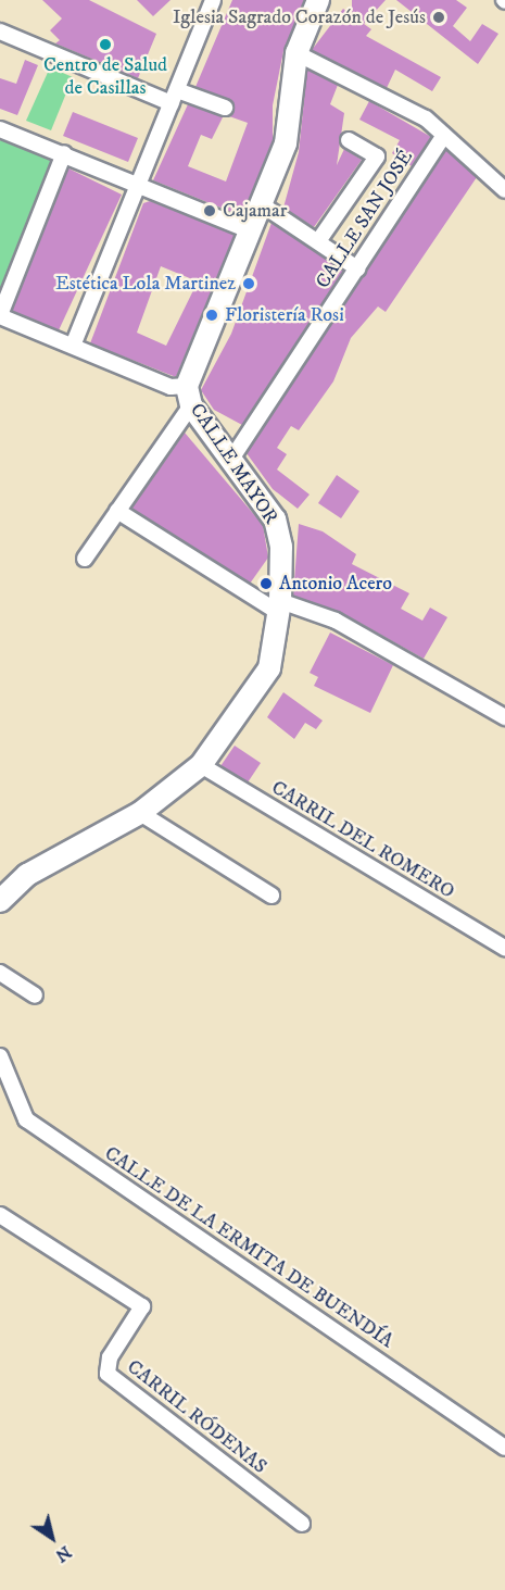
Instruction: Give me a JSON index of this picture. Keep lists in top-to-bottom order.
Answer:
{
  "streets": {
    "street": [
      "CALLE SAN JOSÉ",
      "CALLE MAYOR",
      "CARRIL DEL ROMERO",
      "CALLE DE LA ERMITA DE BUENDÍA",
      "CARRIL RÓDENAS"
    ]
  },
  "crossings": [
    ["CALLE SAN JOSÉ", "CALLE MAYOR"],
    ["CALLE MAYOR", "CARRIL DEL ROMERO"]
  ],
  "places": [
    "Iglesia Sagrado Corazón de Jesús",
    "Centro de Salud de Casillas",
    "Cajamar",
    "Estética Lola Martinez",
    "Floristería Rosi",
    "Antonio Acero"
  ],
  "north": "bottom right"
}
